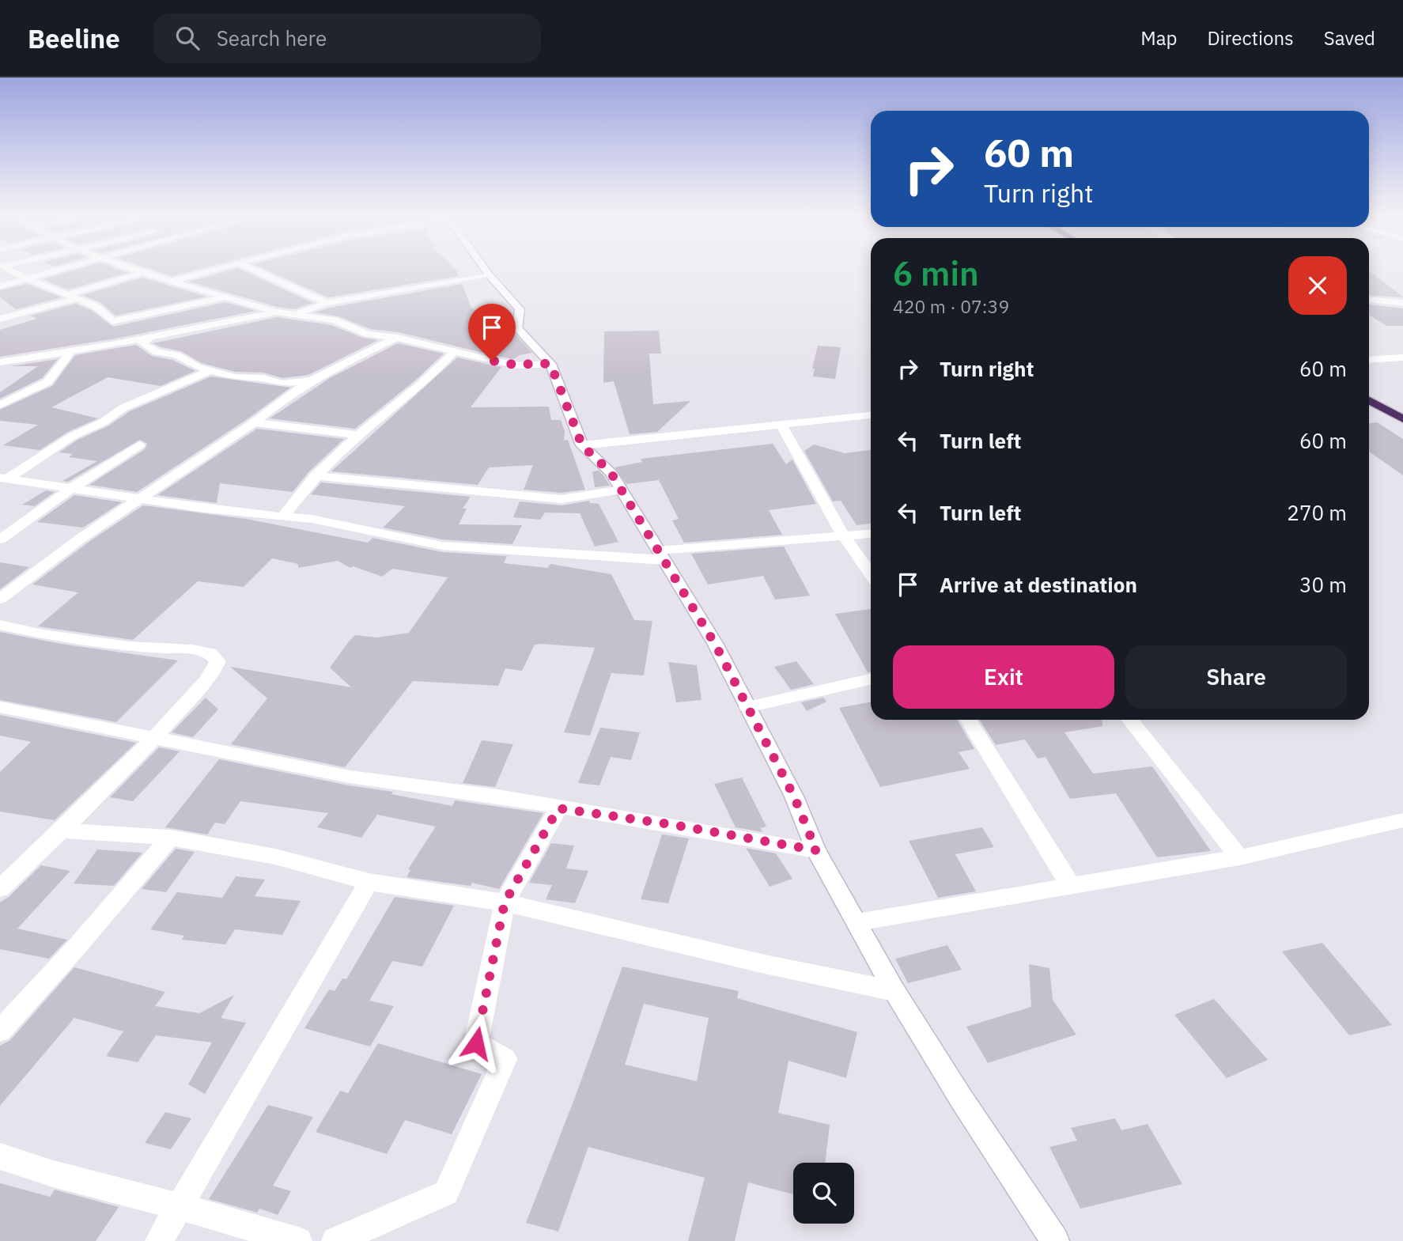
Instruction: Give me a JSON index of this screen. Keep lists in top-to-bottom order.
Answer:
{
  "page": {
    "header": "Beeline",
    "search": "Search here",
    "nav": ["Map", "Directions", "Saved"],
    "turn": ["60 m", "Turn right"],
    "heading": ["6 min", "420 m · 07:39"],
    "list": [
      {
        "name": "Turn right",
        "value": "60 m"
      },
      {
        "name": "Turn left",
        "value": "60 m"
      },
      {
        "name": "Turn left",
        "value": "270 m"
      },
      {
        "name": "Arrive at destination",
        "value": "30 m"
      }
    ],
    "buttons": ["Exit", "Share"]
  }
}
